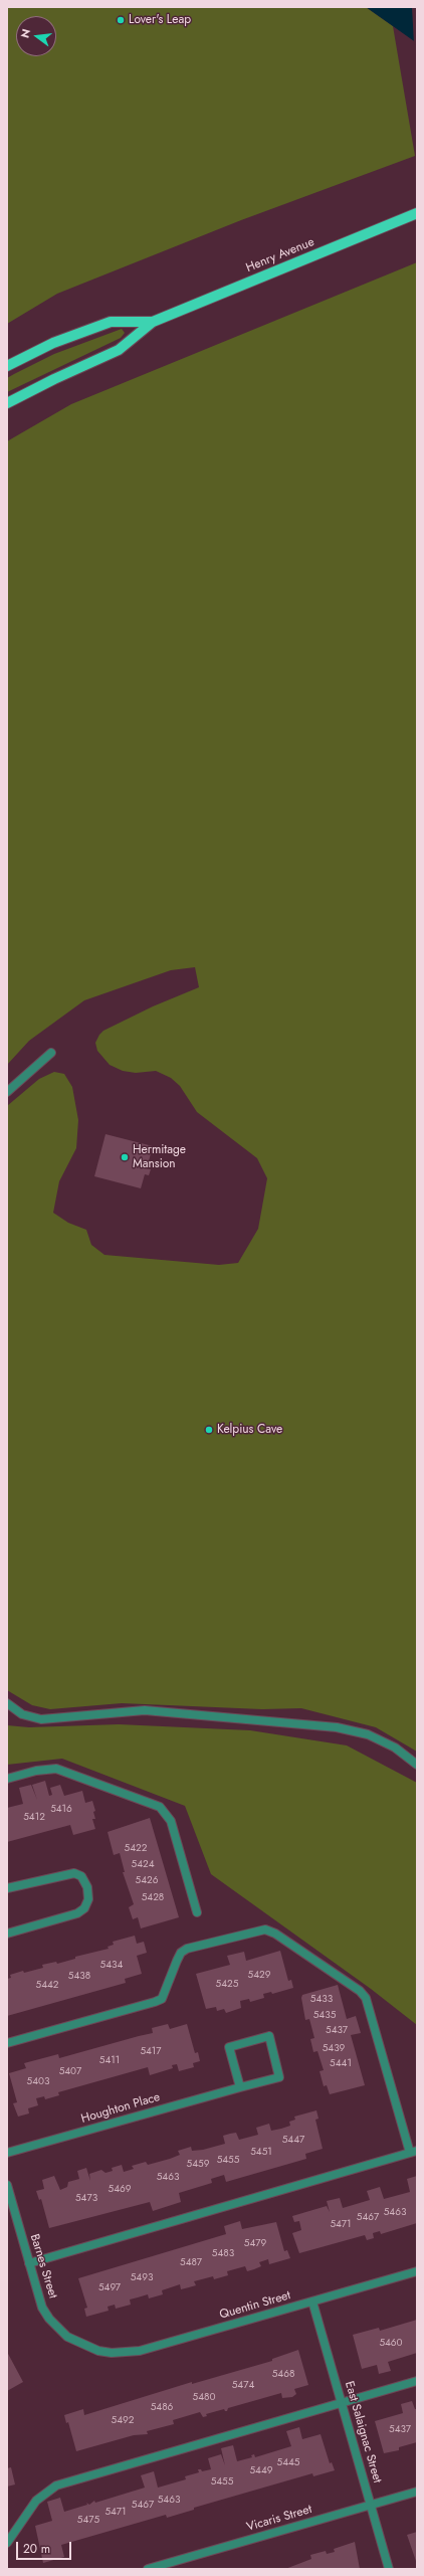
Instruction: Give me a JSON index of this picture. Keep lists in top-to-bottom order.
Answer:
{
  "streets": {
    "main road": ["Henry Avenue"],
    "street": [
      "Houghton Place",
      "Barnes Street",
      "Quentin Street",
      "East Salaignac Street",
      "Vicaris Street"
    ]
  },
  "crossings": [
    ["Barnes Street", "Quentin Street"],
    ["Quentin Street", "East Salaignac Street"],
    ["East Salaignac Street", "Vicaris Street"]
  ],
  "places": ["Lover's Leap", "Hermitage Mansion", "Kelpius Cave"],
  "house_numbers": [
    "5416",
    "5412",
    "5422",
    "5424",
    "5426",
    "5428",
    "5434",
    "5429",
    "5438",
    "5425",
    "5442",
    "5433",
    "5435",
    "5437",
    "5439",
    "5417",
    "5411",
    "5441",
    "5407",
    "5403",
    "5447",
    "5451",
    "5455",
    "5459",
    "5463",
    "5469",
    "5473",
    "5463",
    "5467",
    "5471",
    "5479",
    "5483",
    "5487",
    "5493",
    "5497",
    "5460",
    "5468",
    "5474",
    "5480",
    "5486",
    "5492",
    "5437",
    "5445",
    "5449",
    "5455",
    "5463",
    "5467",
    "5471",
    "5475"
  ],
  "scale_bar": "20 m",
  "north": "left"
}
